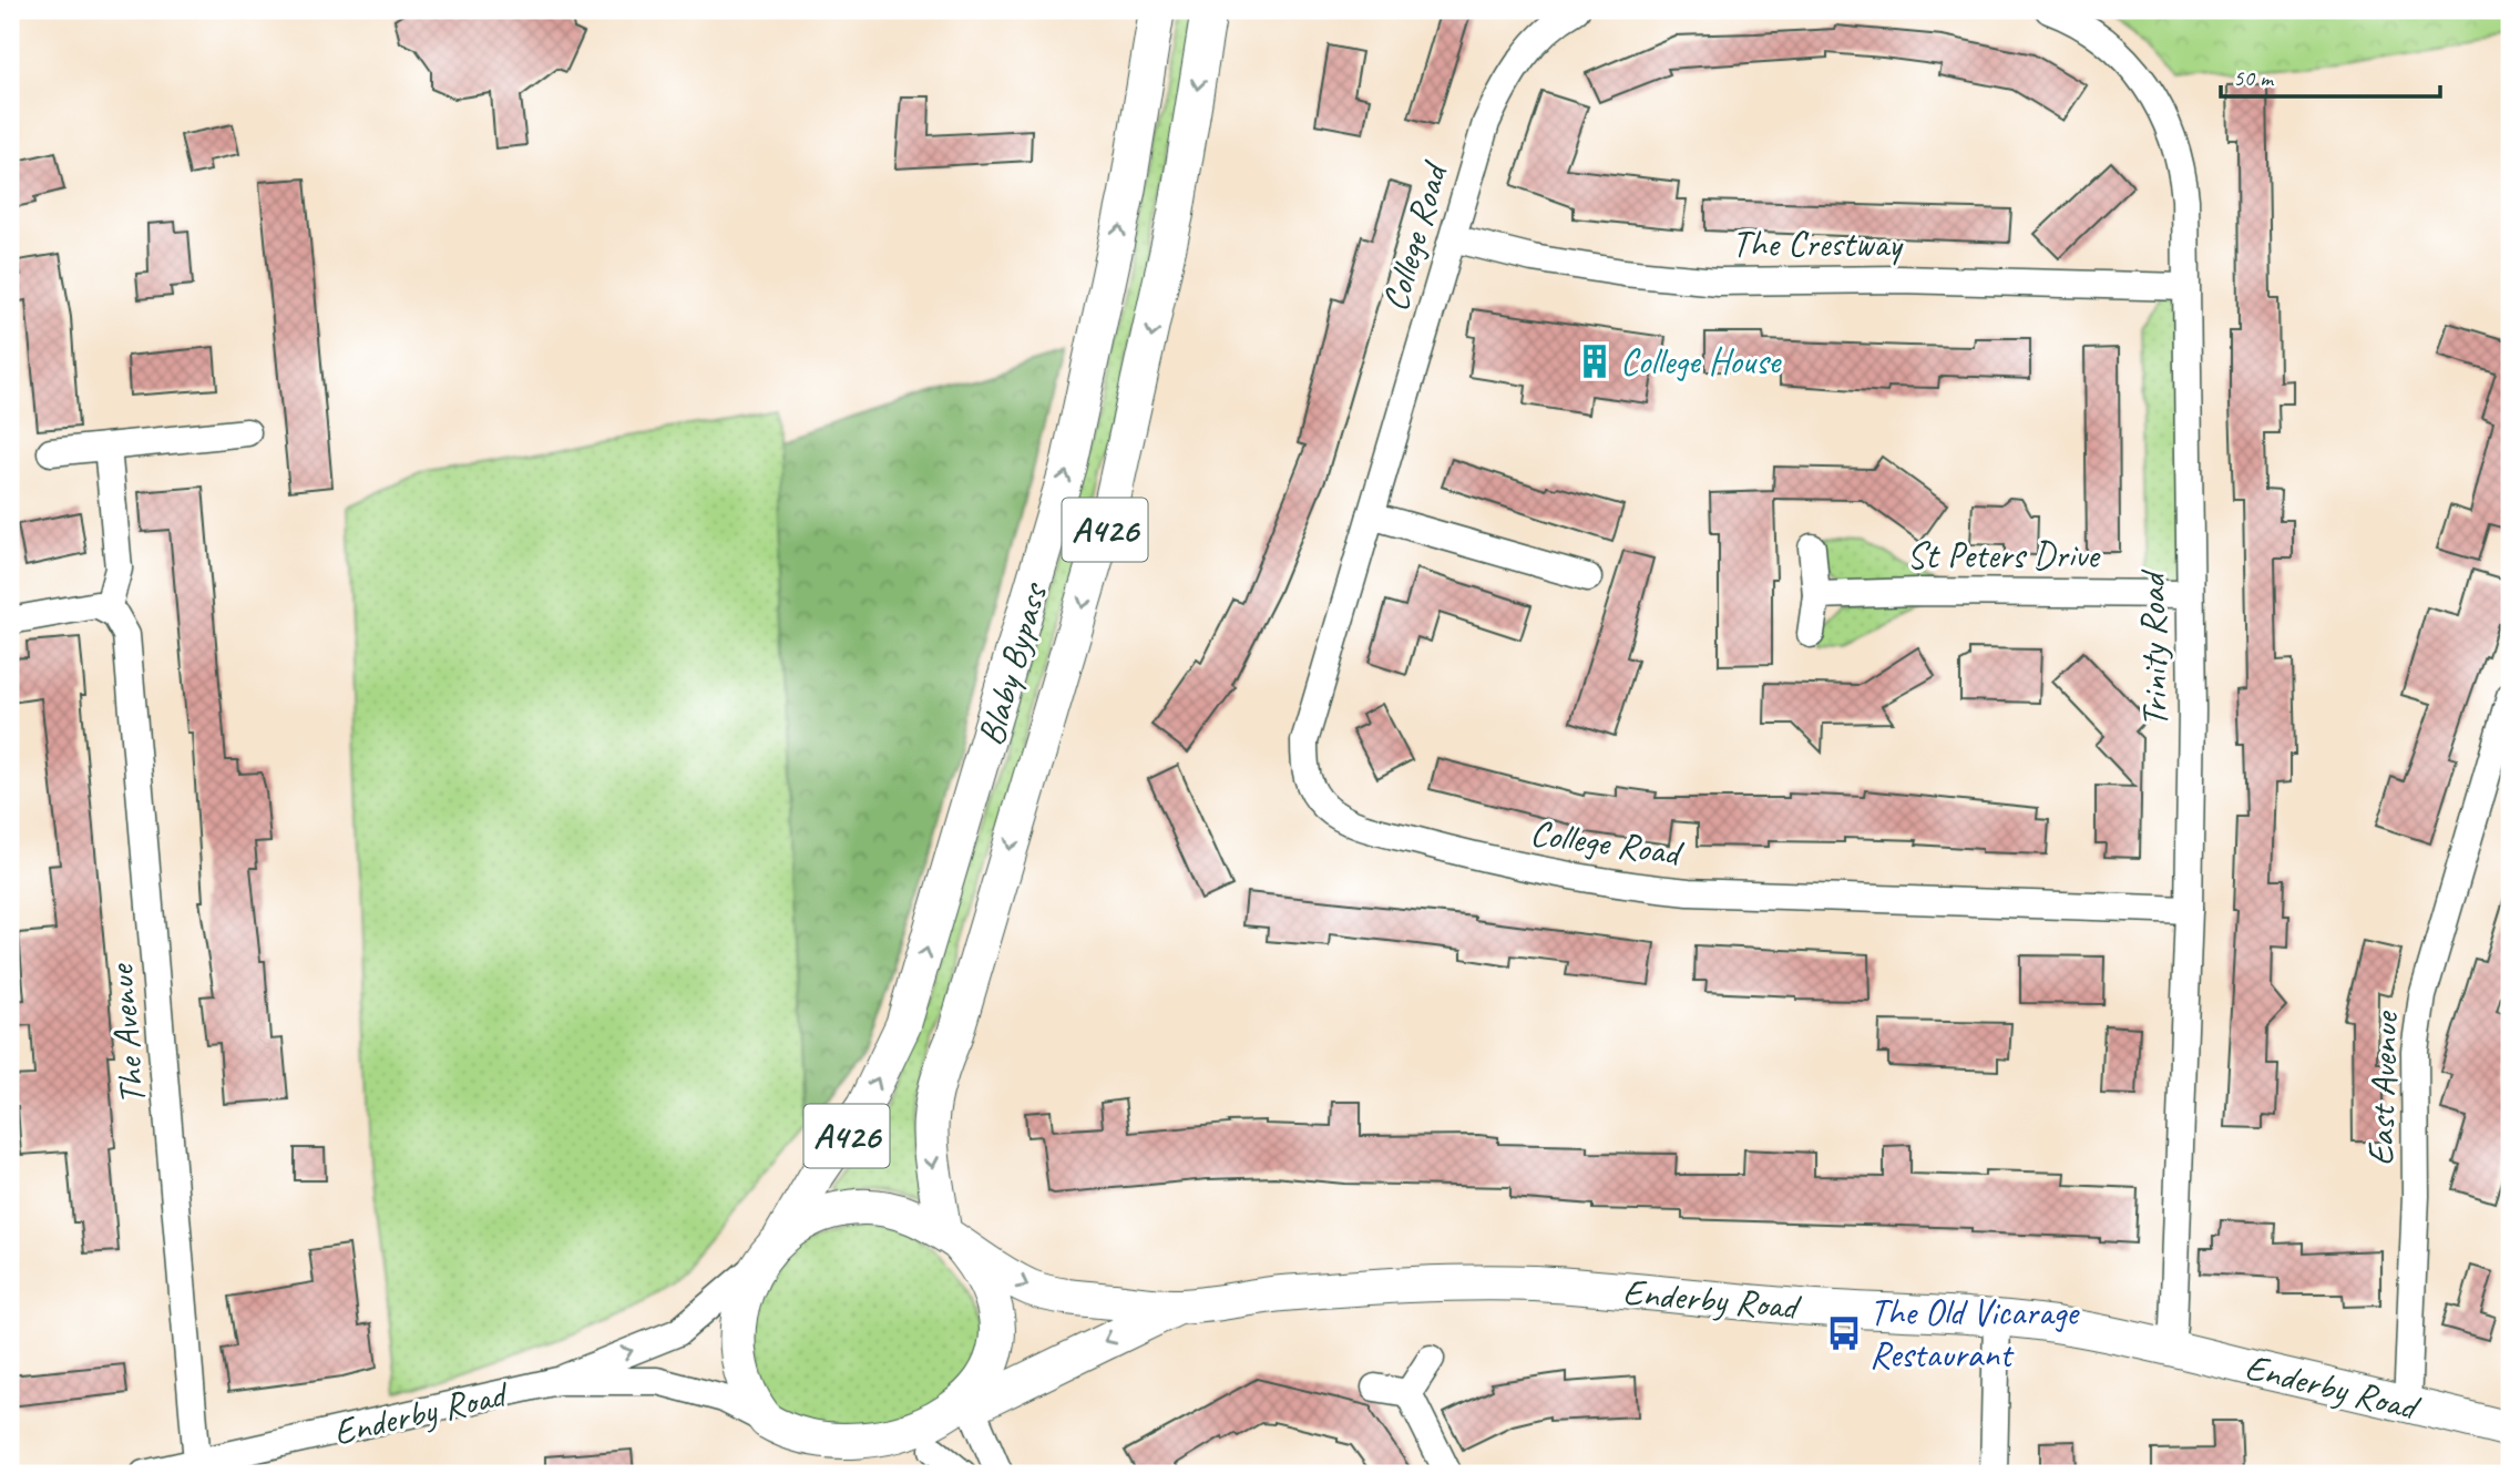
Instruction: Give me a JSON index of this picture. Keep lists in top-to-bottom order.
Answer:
{
  "streets": {
    "main road": ["A426", "Blaby Bypass", "Enderby Road"],
    "street": [
      "College Road",
      "The Crestway",
      "St Peters Drive",
      "Trinity Road",
      "The Avenue",
      "East Avenue"
    ]
  },
  "crossings": [
    ["College Road", "The Crestway"],
    ["College Road", "Trinity Road"],
    ["The Crestway", "Trinity Road"],
    ["St Peters Drive", "Trinity Road"],
    ["Trinity Road", "Enderby Road"],
    ["Blaby Bypass", "Enderby Road"],
    ["The Avenue", "Enderby Road"],
    ["East Avenue", "Enderby Road"]
  ],
  "places": {
    "building": ["College House"],
    "bus stop": ["The Old Vicarage Restaurant"]
  },
  "scale_bar": "50 m"
}
